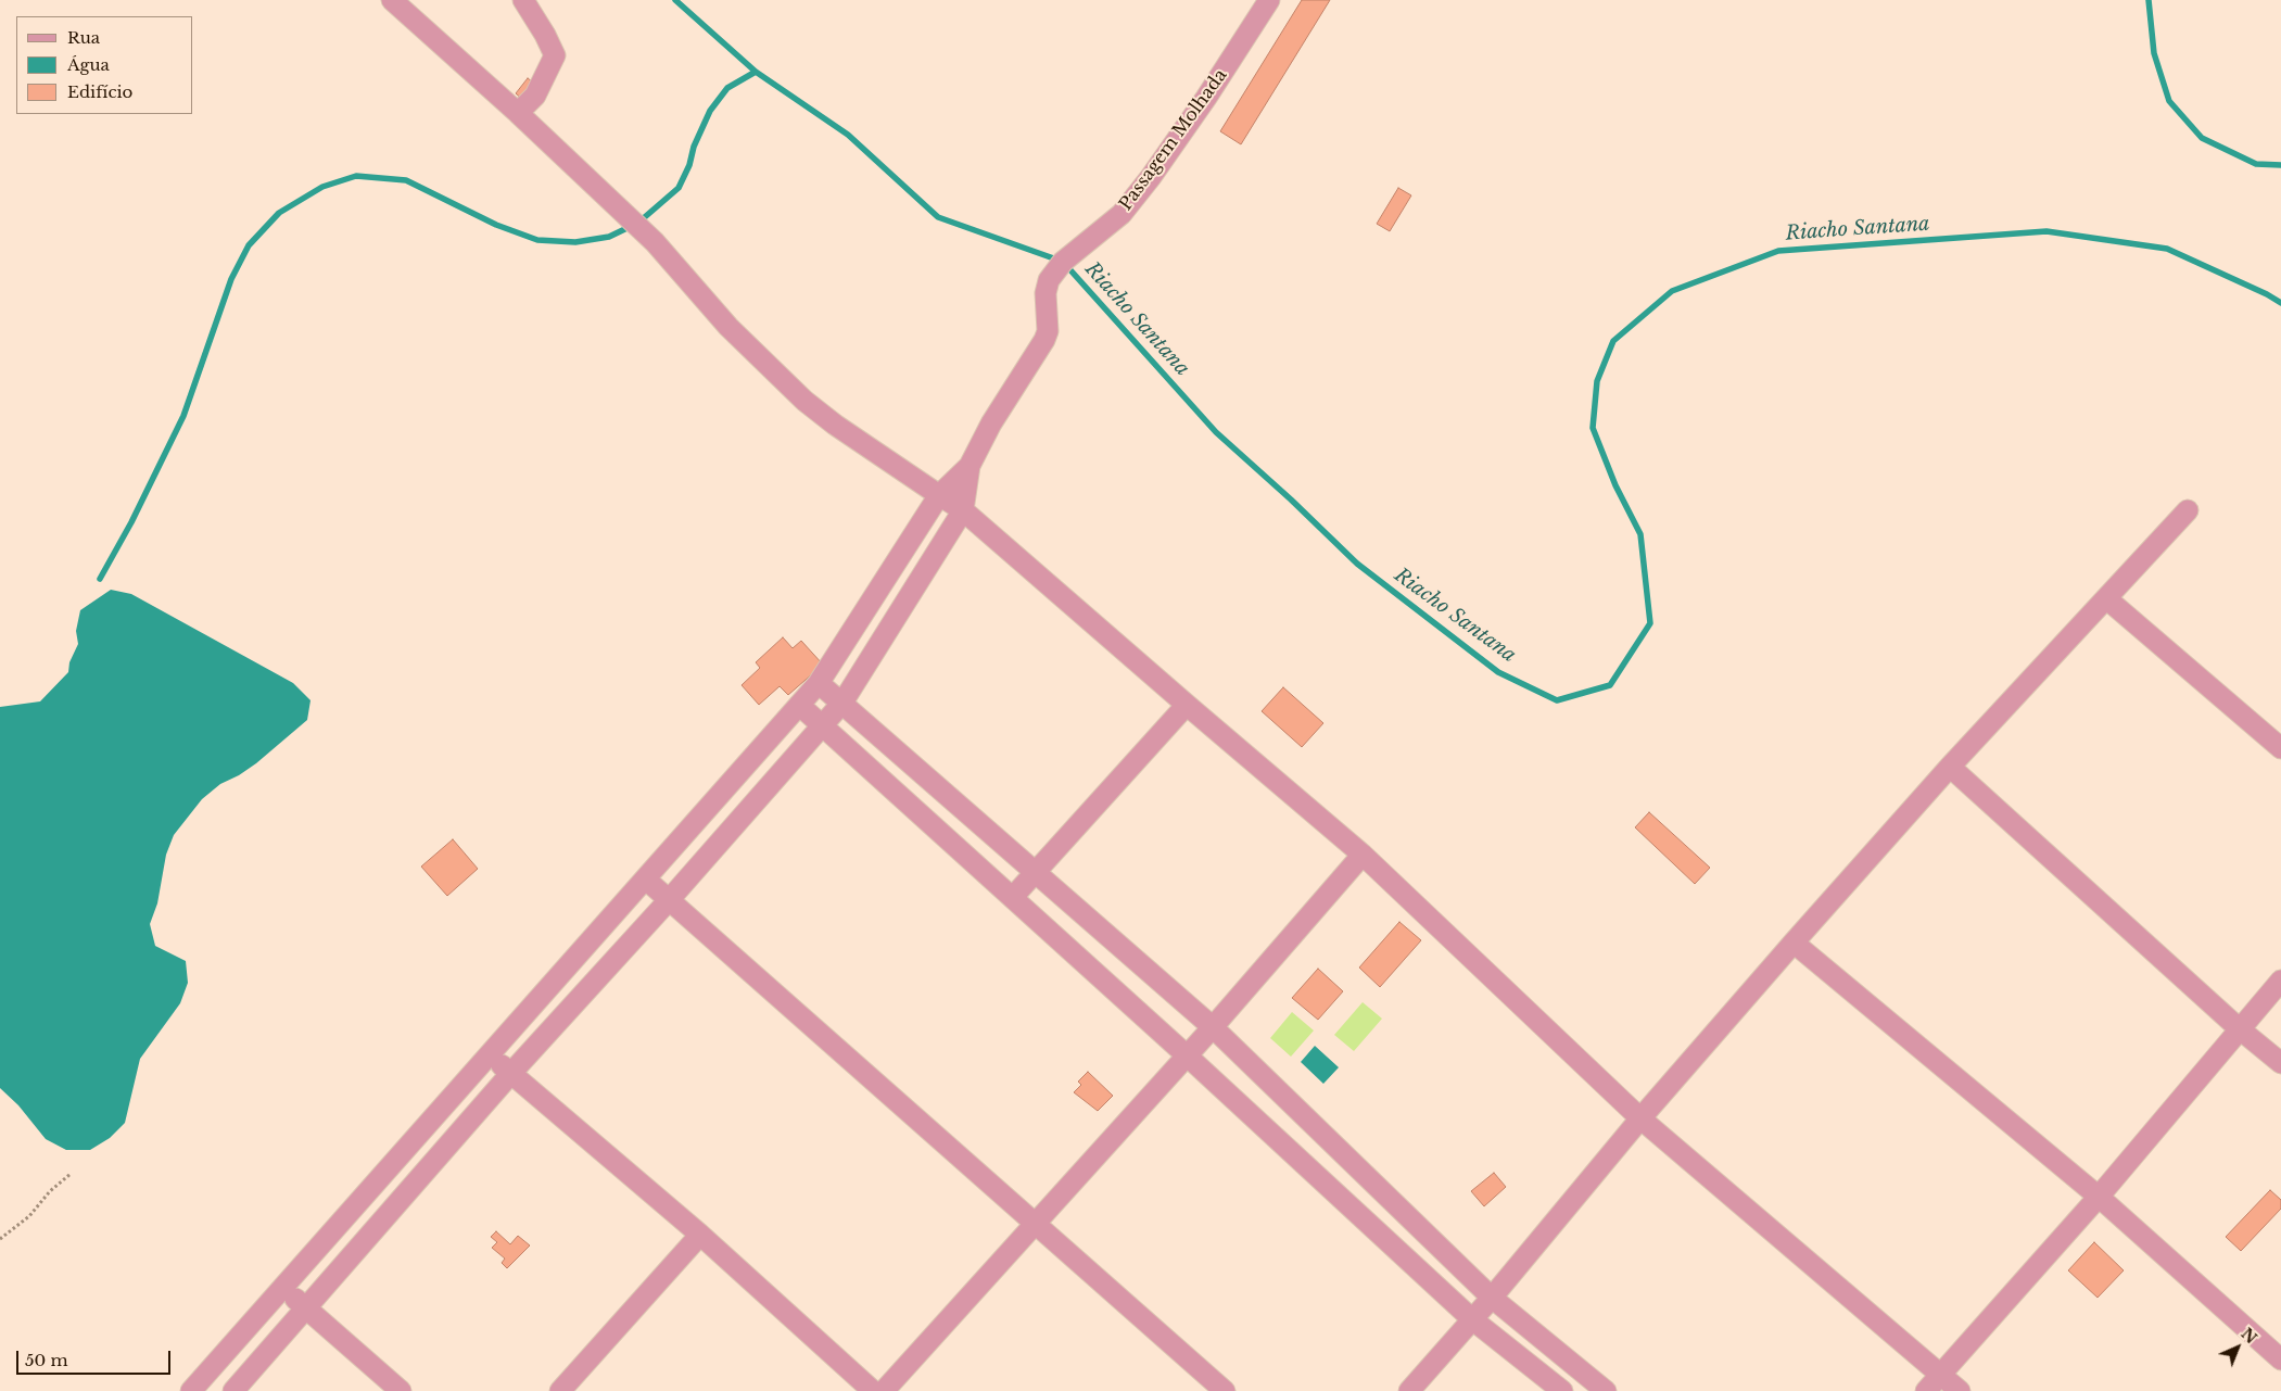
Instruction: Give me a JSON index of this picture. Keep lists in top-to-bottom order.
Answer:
{
  "streets": {
    "street": ["Passagem Molhada"]
  },
  "water": ["Riacho Santana"],
  "legend": ["Rua", "Água", "Edifício"],
  "scale_bar": "50 m",
  "north": "top right"
}
